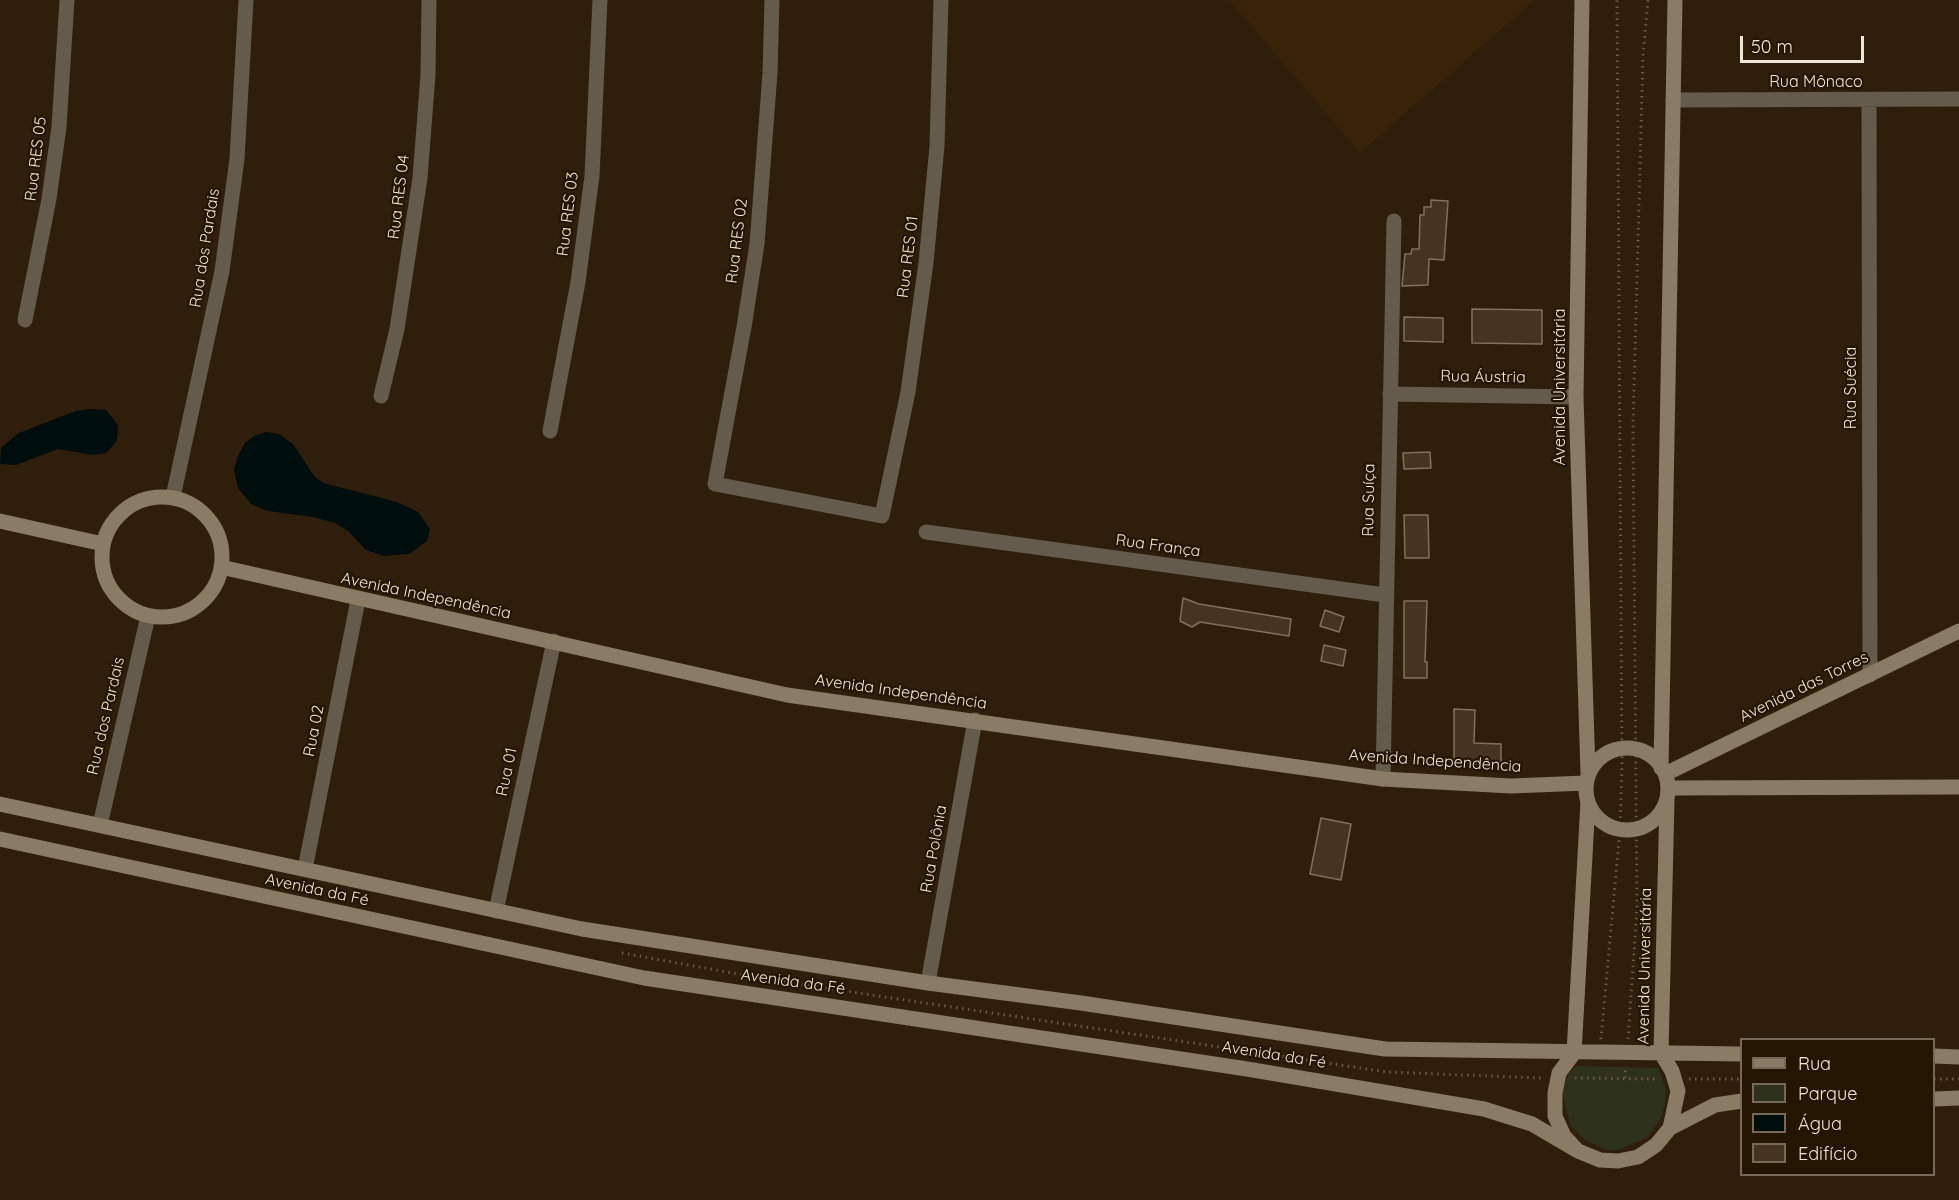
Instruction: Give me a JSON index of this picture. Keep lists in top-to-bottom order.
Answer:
{
  "streets": {
    "main road": [
      "Avenida Universitária",
      "Avenida Independência",
      "Avenida das Torres",
      "Avenida da Fé"
    ],
    "street": [
      "Rua Mônaco",
      "Rua RES 05",
      "Rua RES 04",
      "Rua RES 03",
      "Rua RES 02",
      "Rua dos Pardais",
      "Rua RES 01",
      "Rua Áustria",
      "Rua Suécia",
      "Rua Suíça",
      "Rua França",
      "Rua 02",
      "Rua 01",
      "Rua Polônia"
    ]
  },
  "crossings": [
    ["Rua Mônaco", "Avenida Universitária"],
    ["Rua Mônaco", "Rua Suécia"],
    ["Rua RES 02", "Rua RES 01"],
    ["Rua dos Pardais", "Avenida Independência"],
    ["Rua dos Pardais", "Avenida da Fé"],
    ["Rua Áustria", "Avenida Universitária"],
    ["Rua Áustria", "Rua Suíça"],
    ["Avenida Universitária", "Avenida Independência"],
    ["Avenida Universitária", "Avenida das Torres"],
    ["Avenida Universitária", "Avenida da Fé"],
    ["Rua Suécia", "Avenida das Torres"],
    ["Rua Suíça", "Rua França"],
    ["Rua Suíça", "Avenida Independência"],
    ["Avenida Independência", "Rua 02"],
    ["Avenida Independência", "Rua 01"],
    ["Avenida Independência", "Rua Polônia"],
    ["Rua 02", "Avenida da Fé"],
    ["Rua 01", "Avenida da Fé"],
    ["Rua Polônia", "Avenida da Fé"]
  ],
  "legend": [
    "Rua",
    "Parque",
    "Água",
    "Edifício"
  ],
  "scale_bar": "50 m"
}
